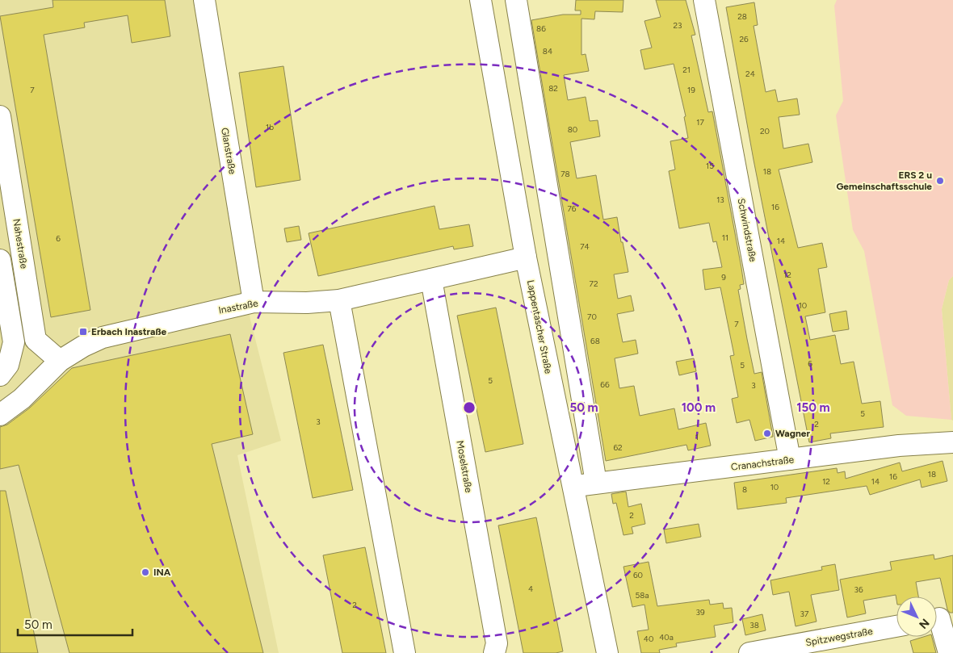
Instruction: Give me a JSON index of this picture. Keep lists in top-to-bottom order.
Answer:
{
  "streets": {
    "street": [
      "Glanstraße",
      "Schwindstraße",
      "Nahestraße",
      "Inastraße",
      "Lappentascher Straße",
      "Cranachstraße",
      "Moselstraße",
      "Spitzwegstraße"
    ]
  },
  "crossings": [
    ["Glanstraße", "Inastraße"],
    ["Schwindstraße", "Cranachstraße"],
    ["Nahestraße", "Inastraße"],
    ["Inastraße", "Lappentascher Straße"],
    ["Inastraße", "Moselstraße"],
    ["Lappentascher Straße", "Cranachstraße"]
  ],
  "places": {
    "other": ["ERS 2 u Gemeinschaftsschule", "Wagner", "INA"],
    "transit": ["Erbach Inastraße"]
  },
  "house_numbers": [
    "28",
    "23",
    "86",
    "26",
    "84",
    "21",
    "24",
    "82",
    "7",
    "19",
    "17",
    "1b",
    "80",
    "20",
    "15",
    "18",
    "78",
    "13",
    "16",
    "76",
    "11",
    "6",
    "14",
    "74",
    "12",
    "9",
    "72",
    "10",
    "70",
    "7",
    "68",
    "6",
    "5",
    "5",
    "66",
    "3",
    "5",
    "3",
    "2",
    "1",
    "62",
    "18",
    "16",
    "12",
    "14",
    "10",
    "8",
    "2",
    "60",
    "4",
    "36",
    "58a",
    "2",
    "39",
    "37",
    "38",
    "40a",
    "40"
  ],
  "scale_bar": "50 m",
  "north": "bottom right",
  "rings": ["50 m", "100 m", "150 m"]
}
